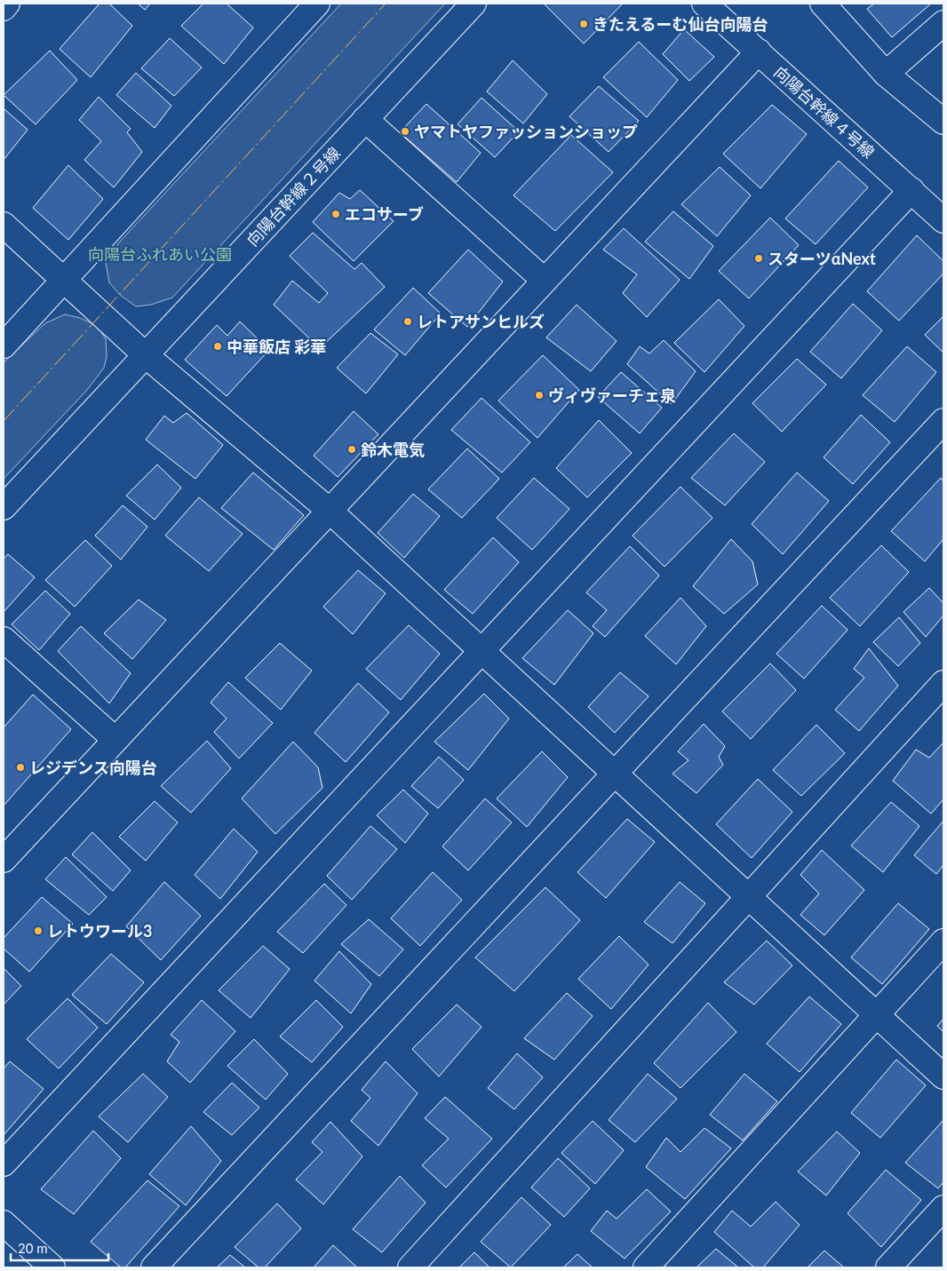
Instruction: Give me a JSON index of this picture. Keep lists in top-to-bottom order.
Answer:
{
  "streets": {
    "street": ["向陽台幹線４号線", "向陽台幹線２号線"]
  },
  "parks": ["向陽台ふれあい公園"],
  "places": [
    "きたえるーむ仙台向陽台",
    "ヤマトヤファッションショップ",
    "エコサーブ",
    "スターツαNext",
    "レトアサンヒルズ",
    "中華飯店 彩華",
    "ヴィヴァーチェ泉",
    "鈴木電気",
    "レジデンス向陽台",
    "レトウワール3"
  ],
  "scale_bar": "20 m"
}
